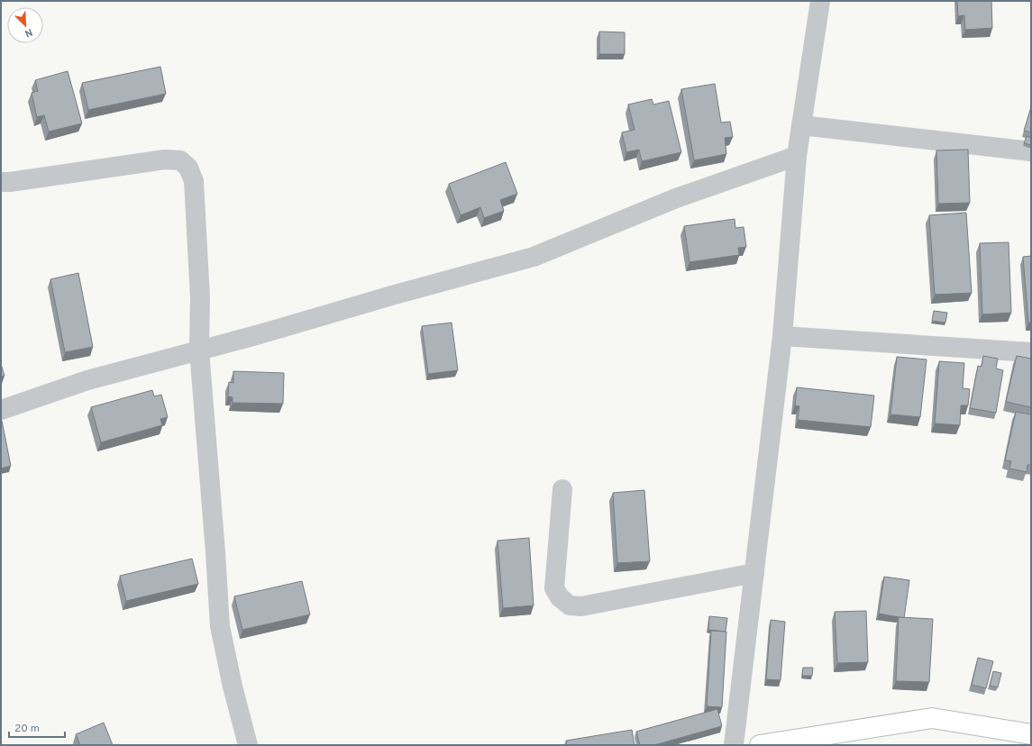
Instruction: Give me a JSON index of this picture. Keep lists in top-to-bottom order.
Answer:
{
  "scale_bar": "20 m",
  "north": "bottom right"
}
